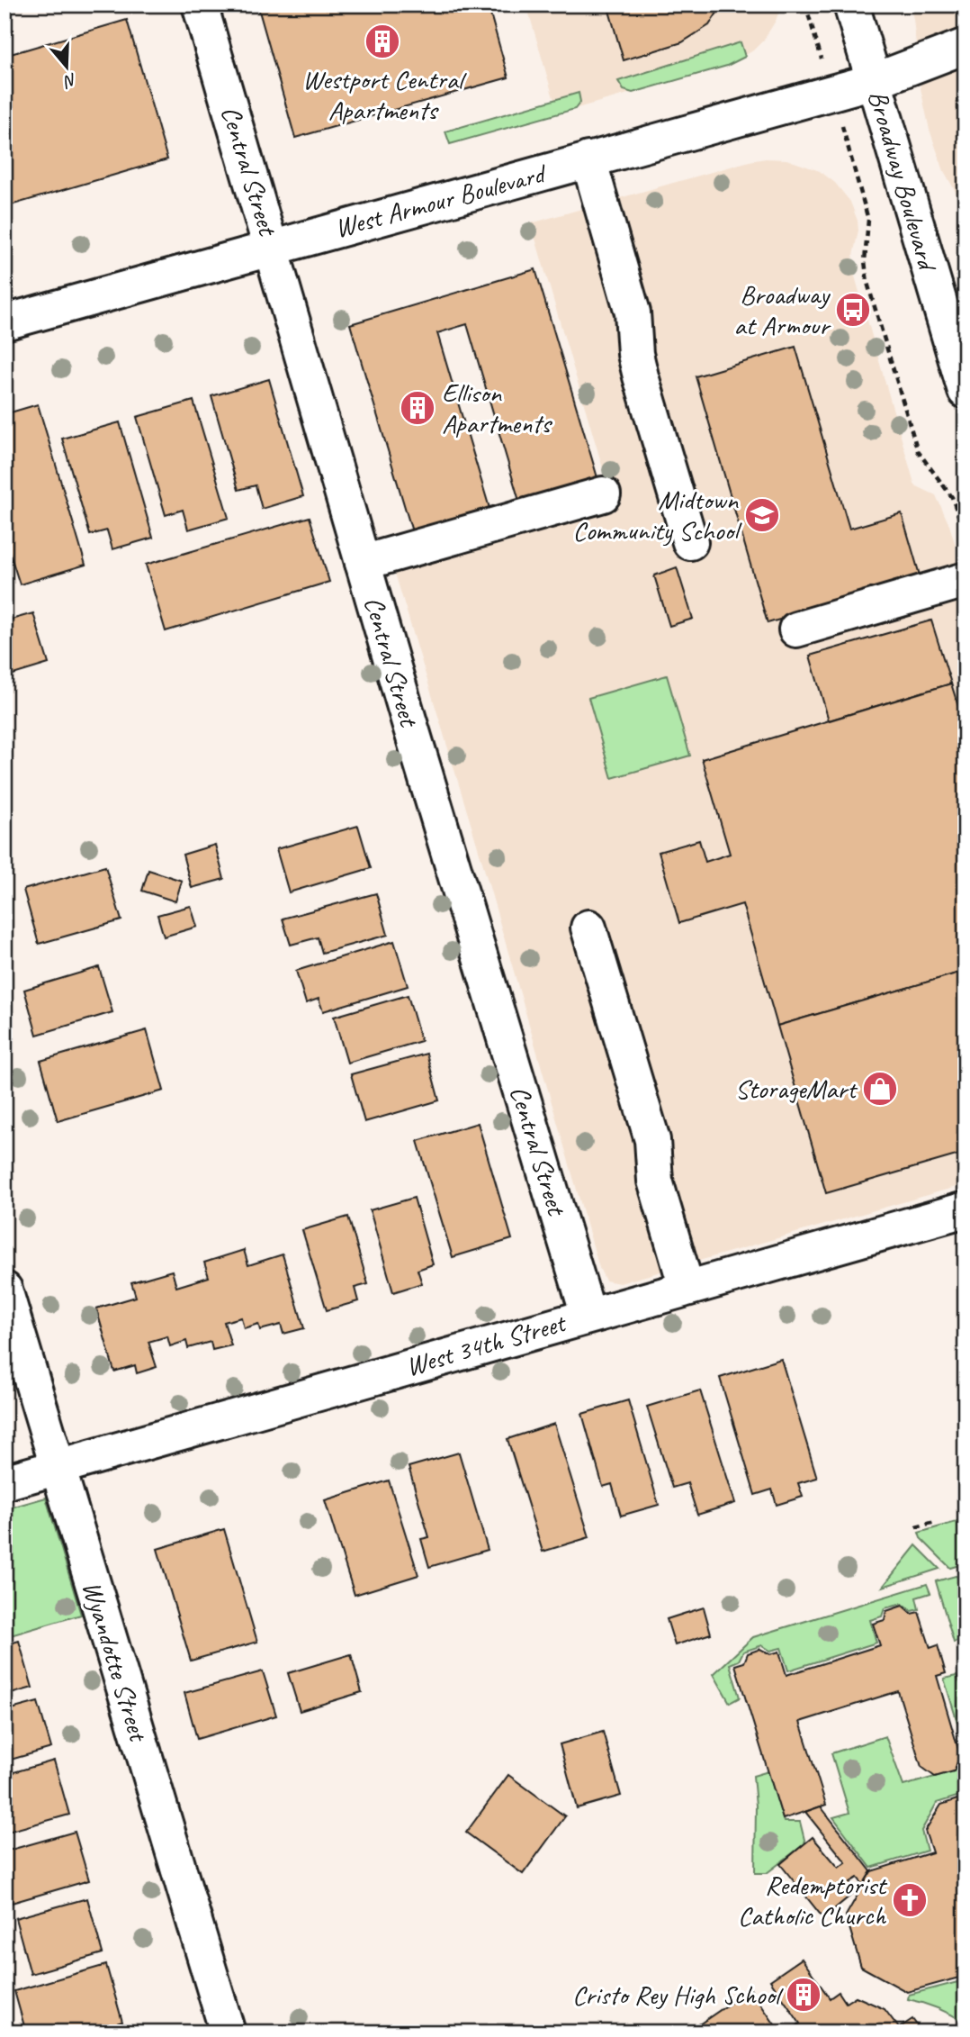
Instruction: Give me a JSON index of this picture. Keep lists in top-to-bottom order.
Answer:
{
  "streets": {
    "street": [
      "Central Street",
      "Broadway Boulevard",
      "West Armour Boulevard",
      "West 34th Street",
      "Wyandotte Street"
    ]
  },
  "crossings": [
    ["Central Street", "West Armour Boulevard"],
    ["Central Street", "West 34th Street"],
    ["Broadway Boulevard", "West Armour Boulevard"],
    ["West 34th Street", "Wyandotte Street"]
  ],
  "places": {
    "building": ["Westport Central Apartments", "Ellison Apartments", "Cristo Rey High School"],
    "bus stop": ["Broadway at Armour"],
    "school or university": ["Midtown Community School"],
    "shop": ["StorageMart"],
    "church": ["Redemptorist Catholic Church"]
  },
  "north": "bottom"
}
